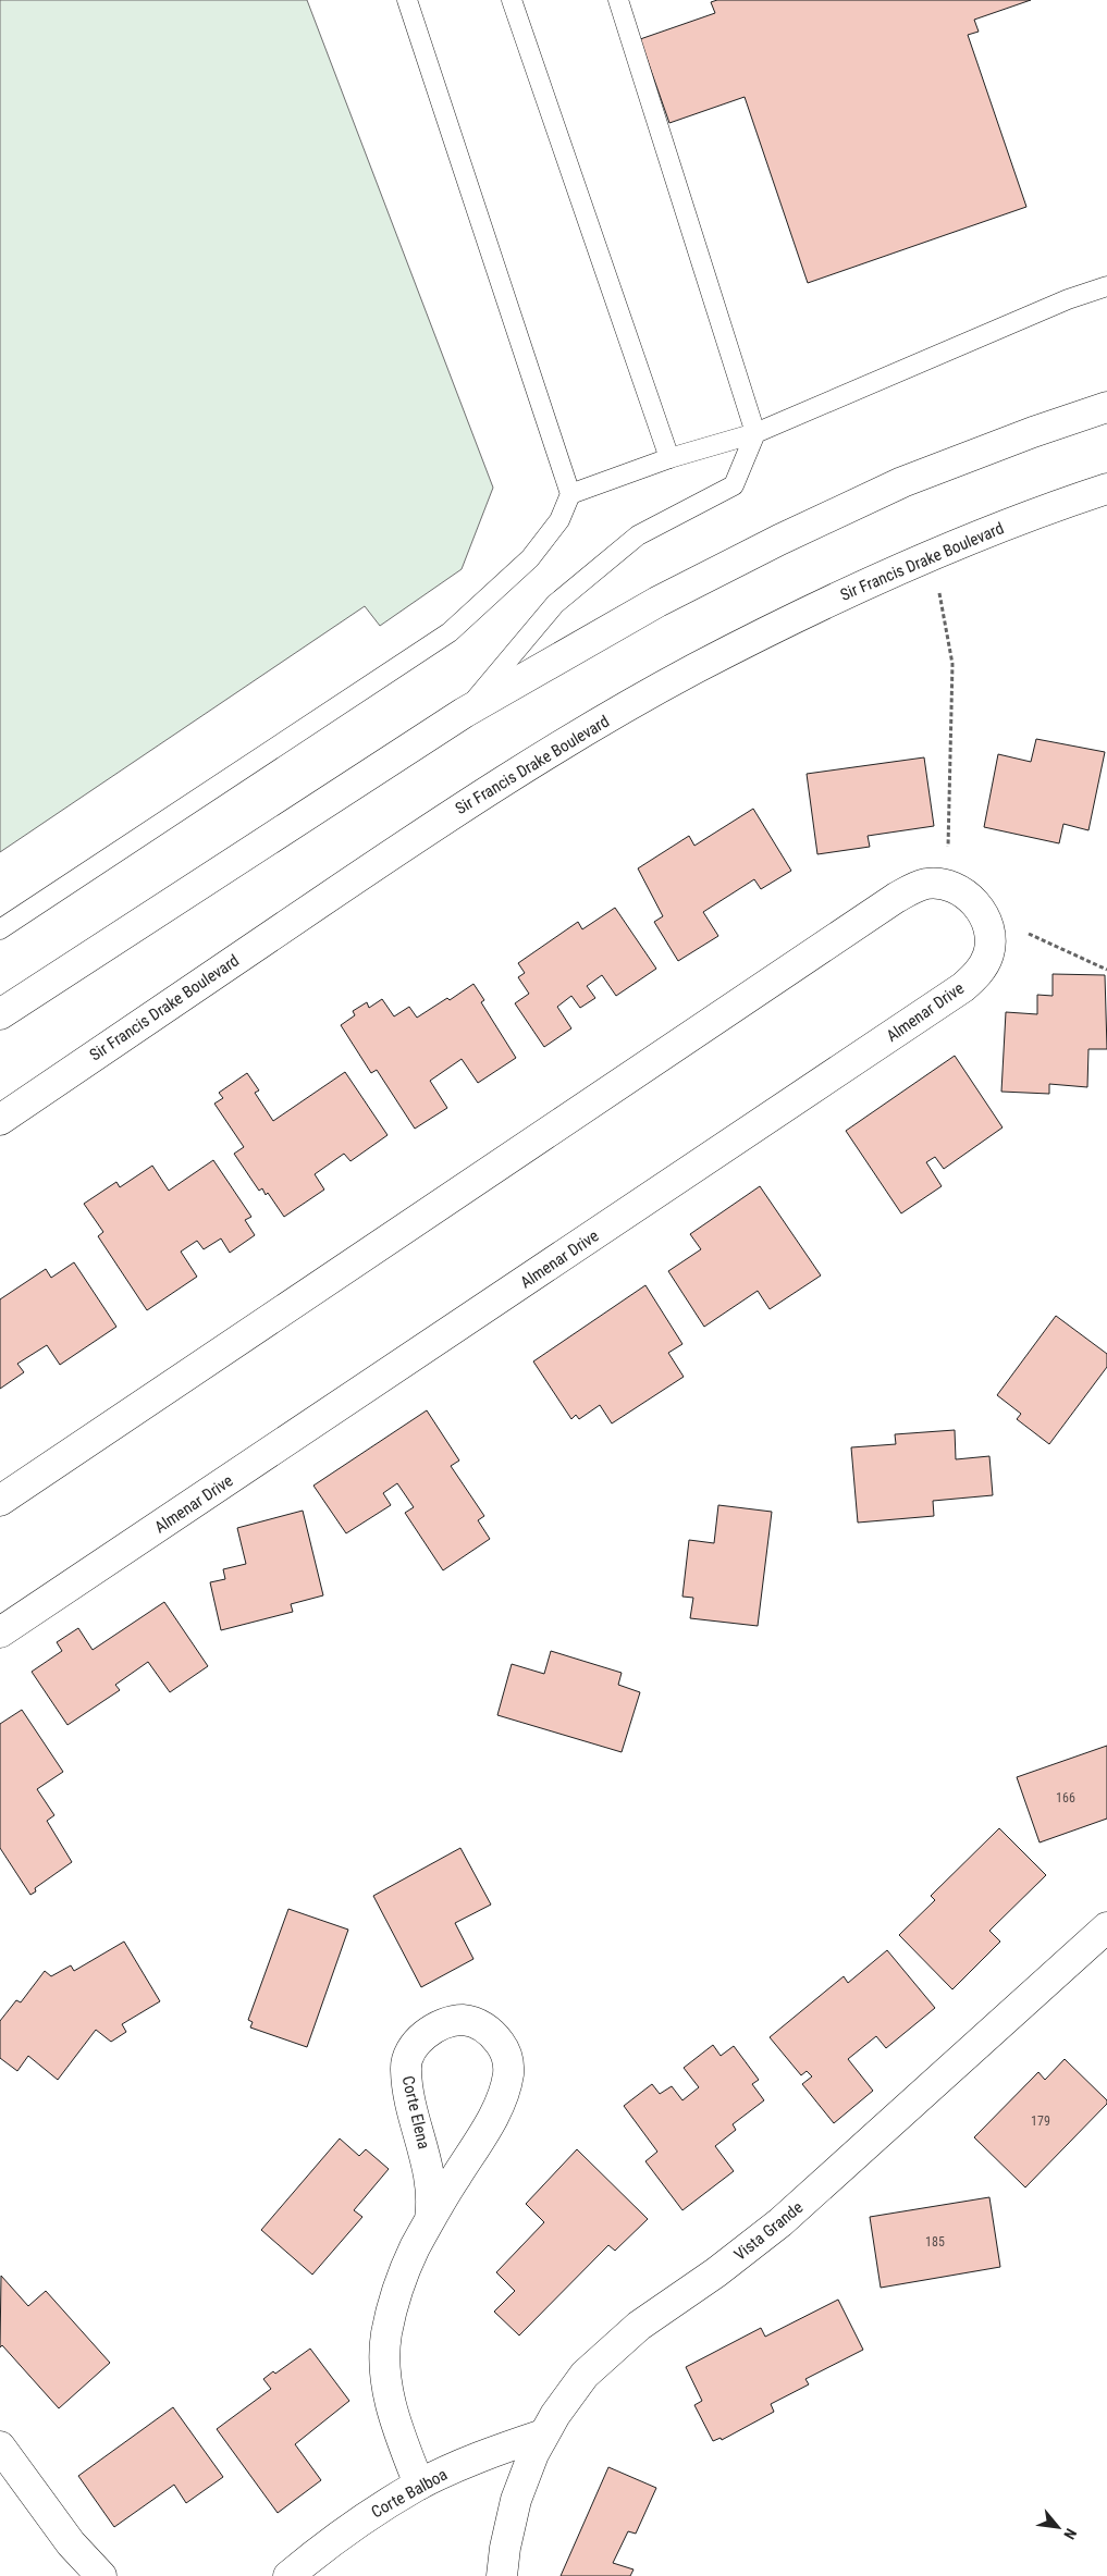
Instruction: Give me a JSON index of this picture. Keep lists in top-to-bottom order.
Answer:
{
  "streets": {
    "street": [
      "Sir Francis Drake Boulevard",
      "Almenar Drive",
      "Corte Elena",
      "Vista Grande",
      "Corte Balboa"
    ]
  },
  "crossings": [
    ["Corte Elena", "Corte Balboa"],
    ["Vista Grande", "Corte Balboa"]
  ],
  "house_numbers": ["166", "179", "185"],
  "north": "bottom right"
}
